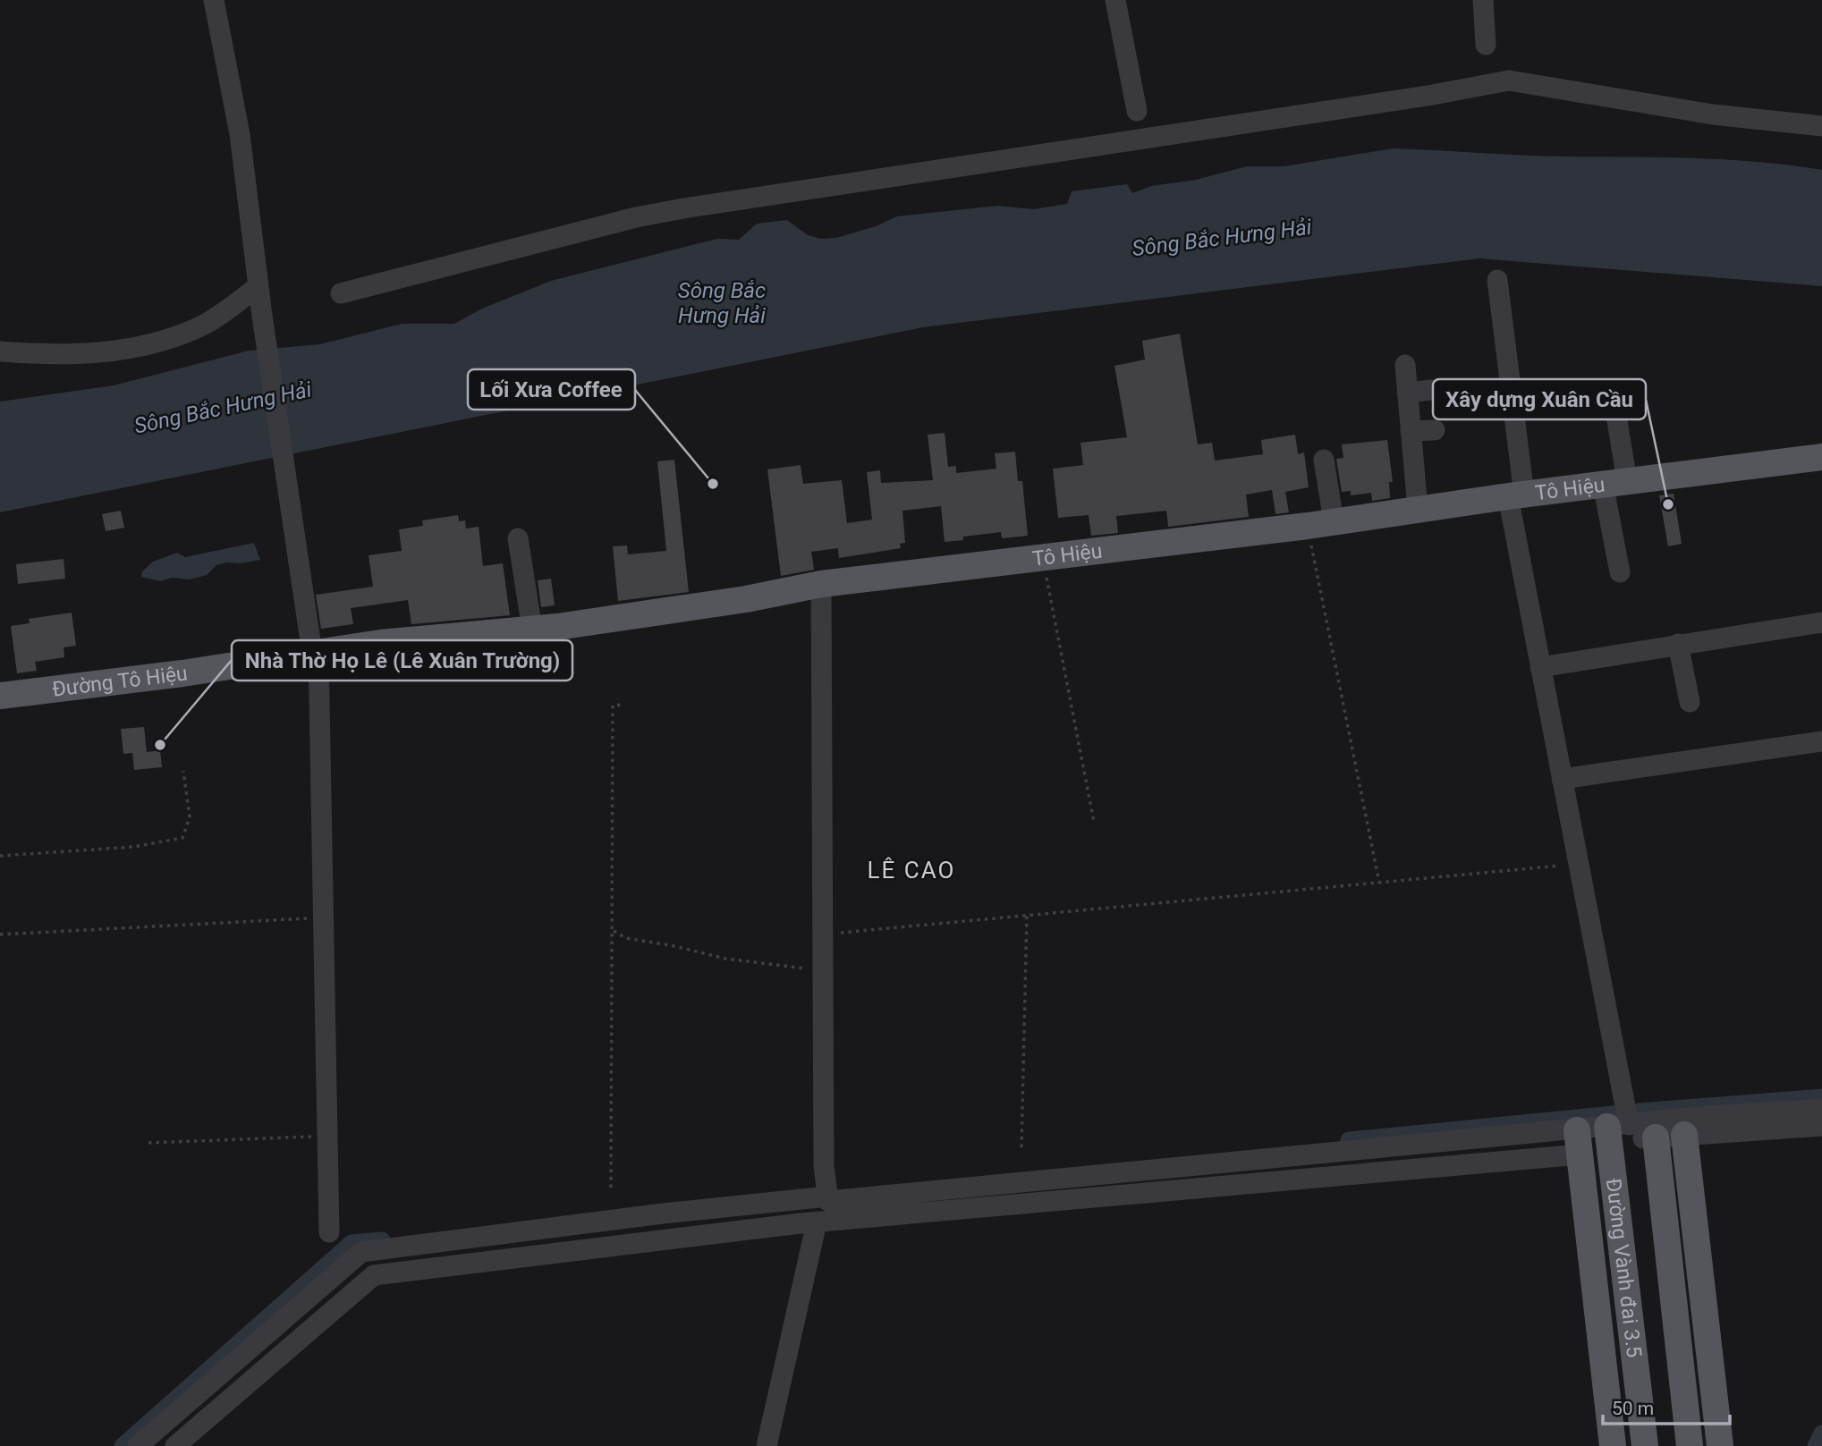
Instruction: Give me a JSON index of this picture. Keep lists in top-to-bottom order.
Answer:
{
  "streets": {
    "main road": ["Tô Hiệu", "Đường Tô Hiệu", "Đường Vành đai 3.5"]
  },
  "crossings": [
    ["Tô Hiệu", "Đường Tô Hiệu"]
  ],
  "districts": ["LÊ CAO"],
  "water": ["Sông Bắc Hưng Hải"],
  "places": ["Lối Xưa Coffee", "Xây dựng Xuân Cầu", "Nhà Thờ Họ Lê (Lê Xuân Trường)"],
  "scale_bar": "50 m"
}
